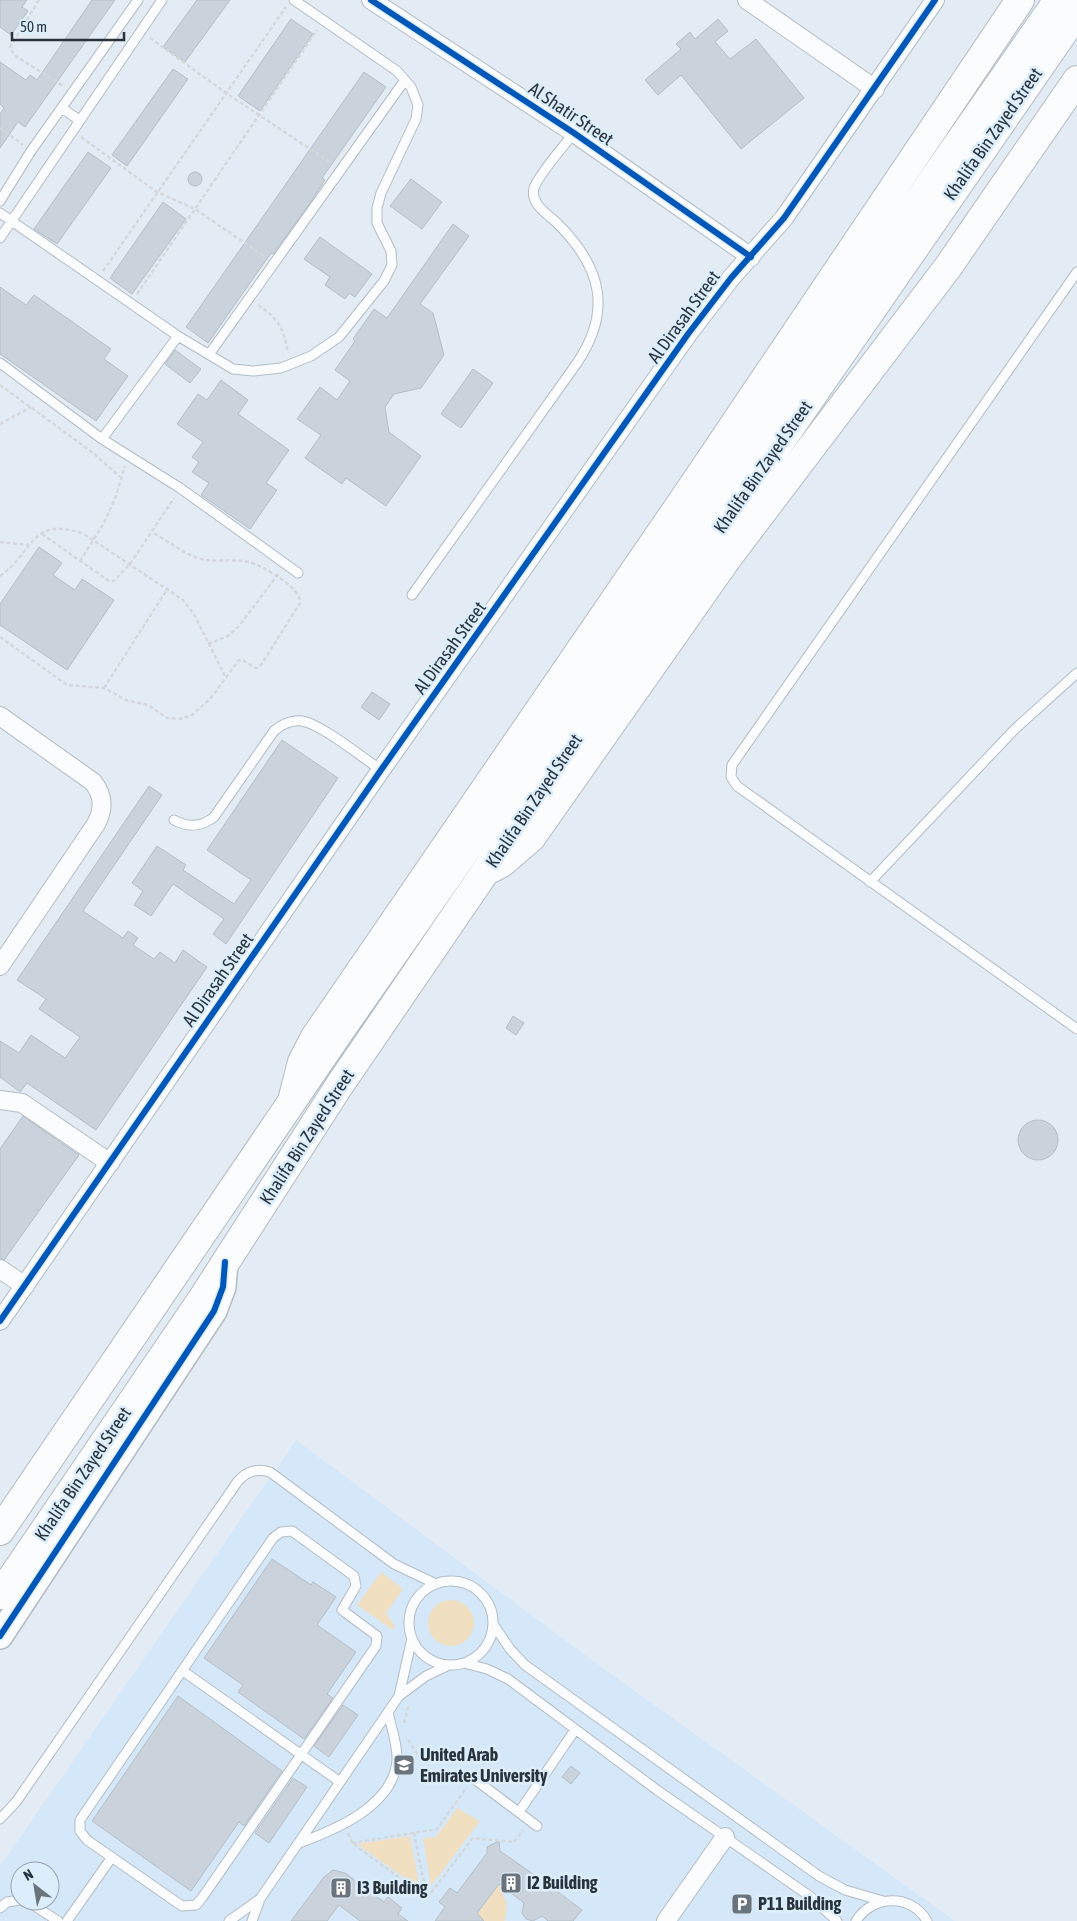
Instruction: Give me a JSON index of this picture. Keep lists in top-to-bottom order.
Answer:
{
  "streets": {
    "main road": ["Khalifa Bin Zayed Street"],
    "street": ["Al Shatir Street", "Al Dirasah Street"]
  },
  "crossings": [
    ["Al Shatir Street", "Al Dirasah Street"]
  ],
  "places": {
    "school or university": ["United Arab Emirates University"],
    "building": ["I2 Building", "I3 Building"],
    "parking": ["P11 Building"]
  },
  "scale_bar": "50 m",
  "north": "top left"
}
